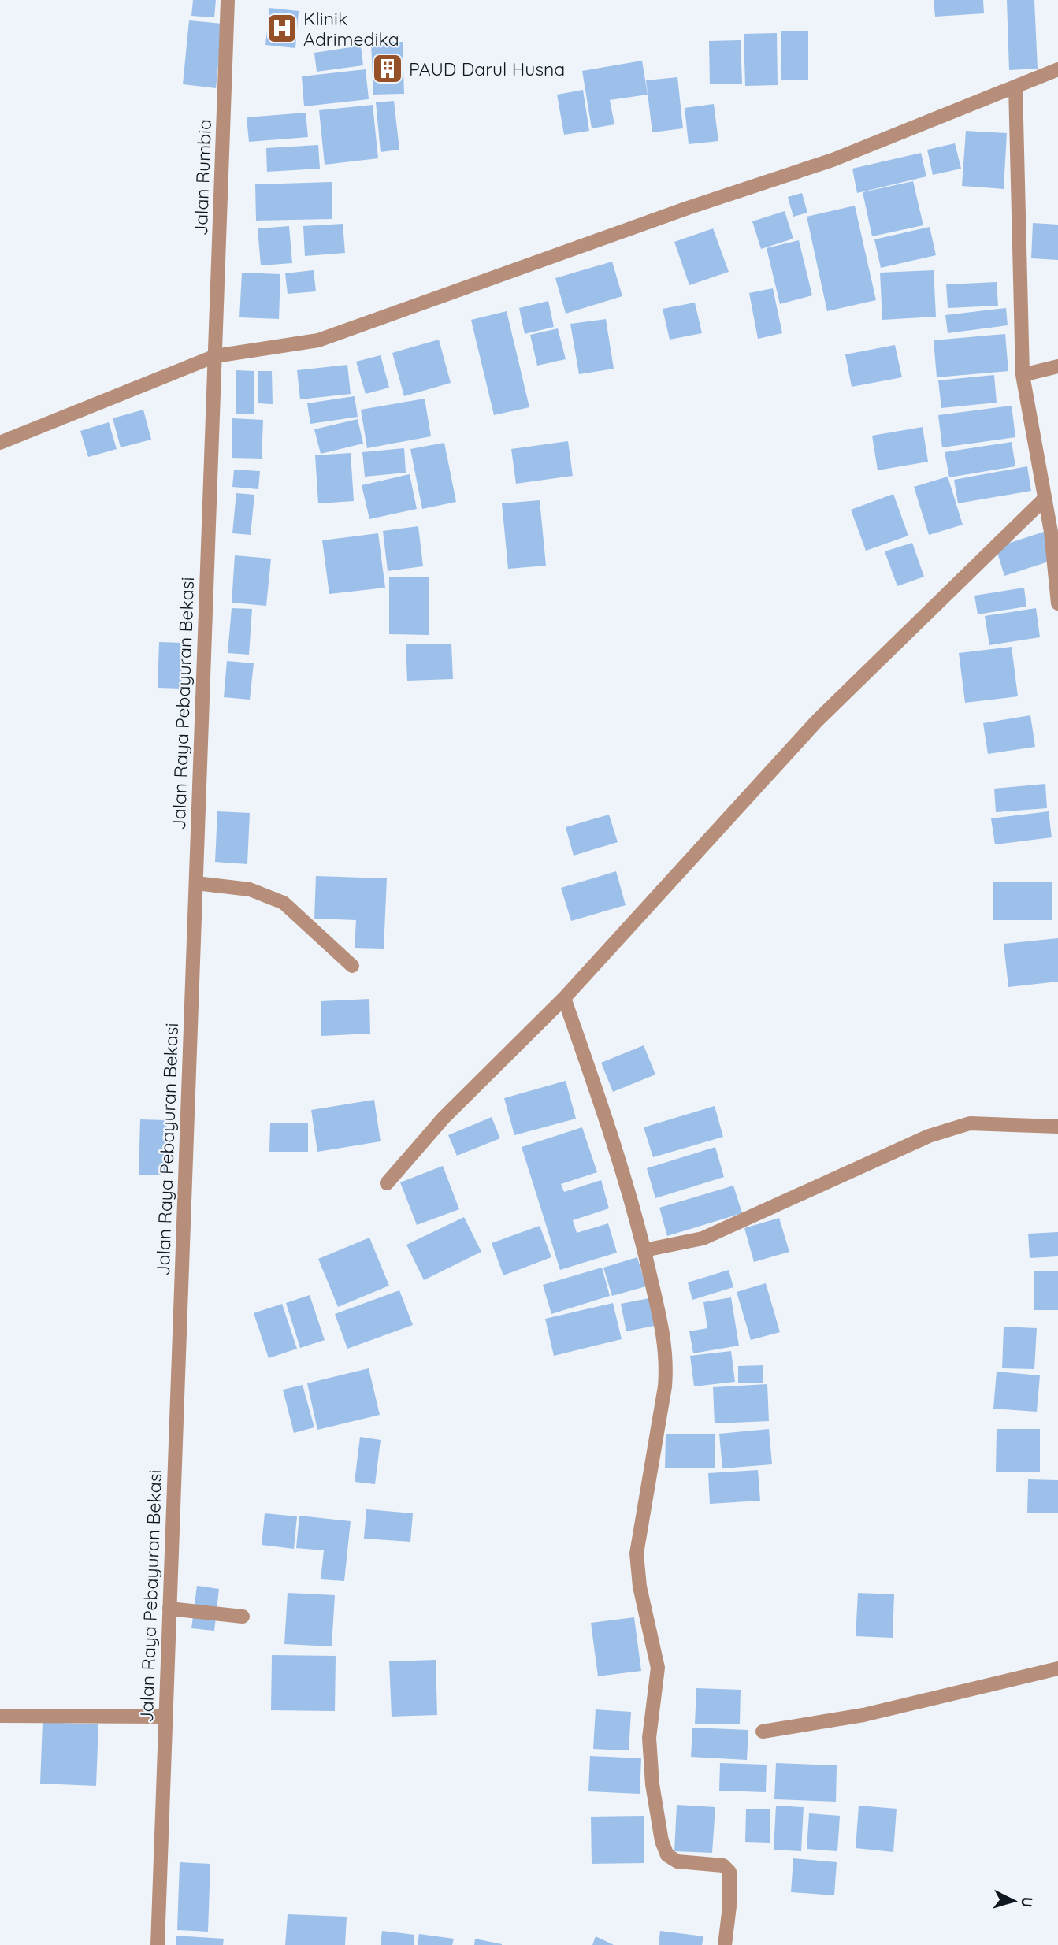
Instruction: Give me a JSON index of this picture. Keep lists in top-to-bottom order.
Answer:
{
  "streets": {
    "street": ["Jalan Rumbia", "Jalan Raya Pebayuran Bekasi"]
  },
  "crossings": [
    ["Jalan Rumbia", "Jalan Raya Pebayuran Bekasi"]
  ],
  "places": {
    "hospital": ["Klinik Adrimedika"],
    "building": ["PAUD Darul Husna"]
  },
  "north": "right"
}
